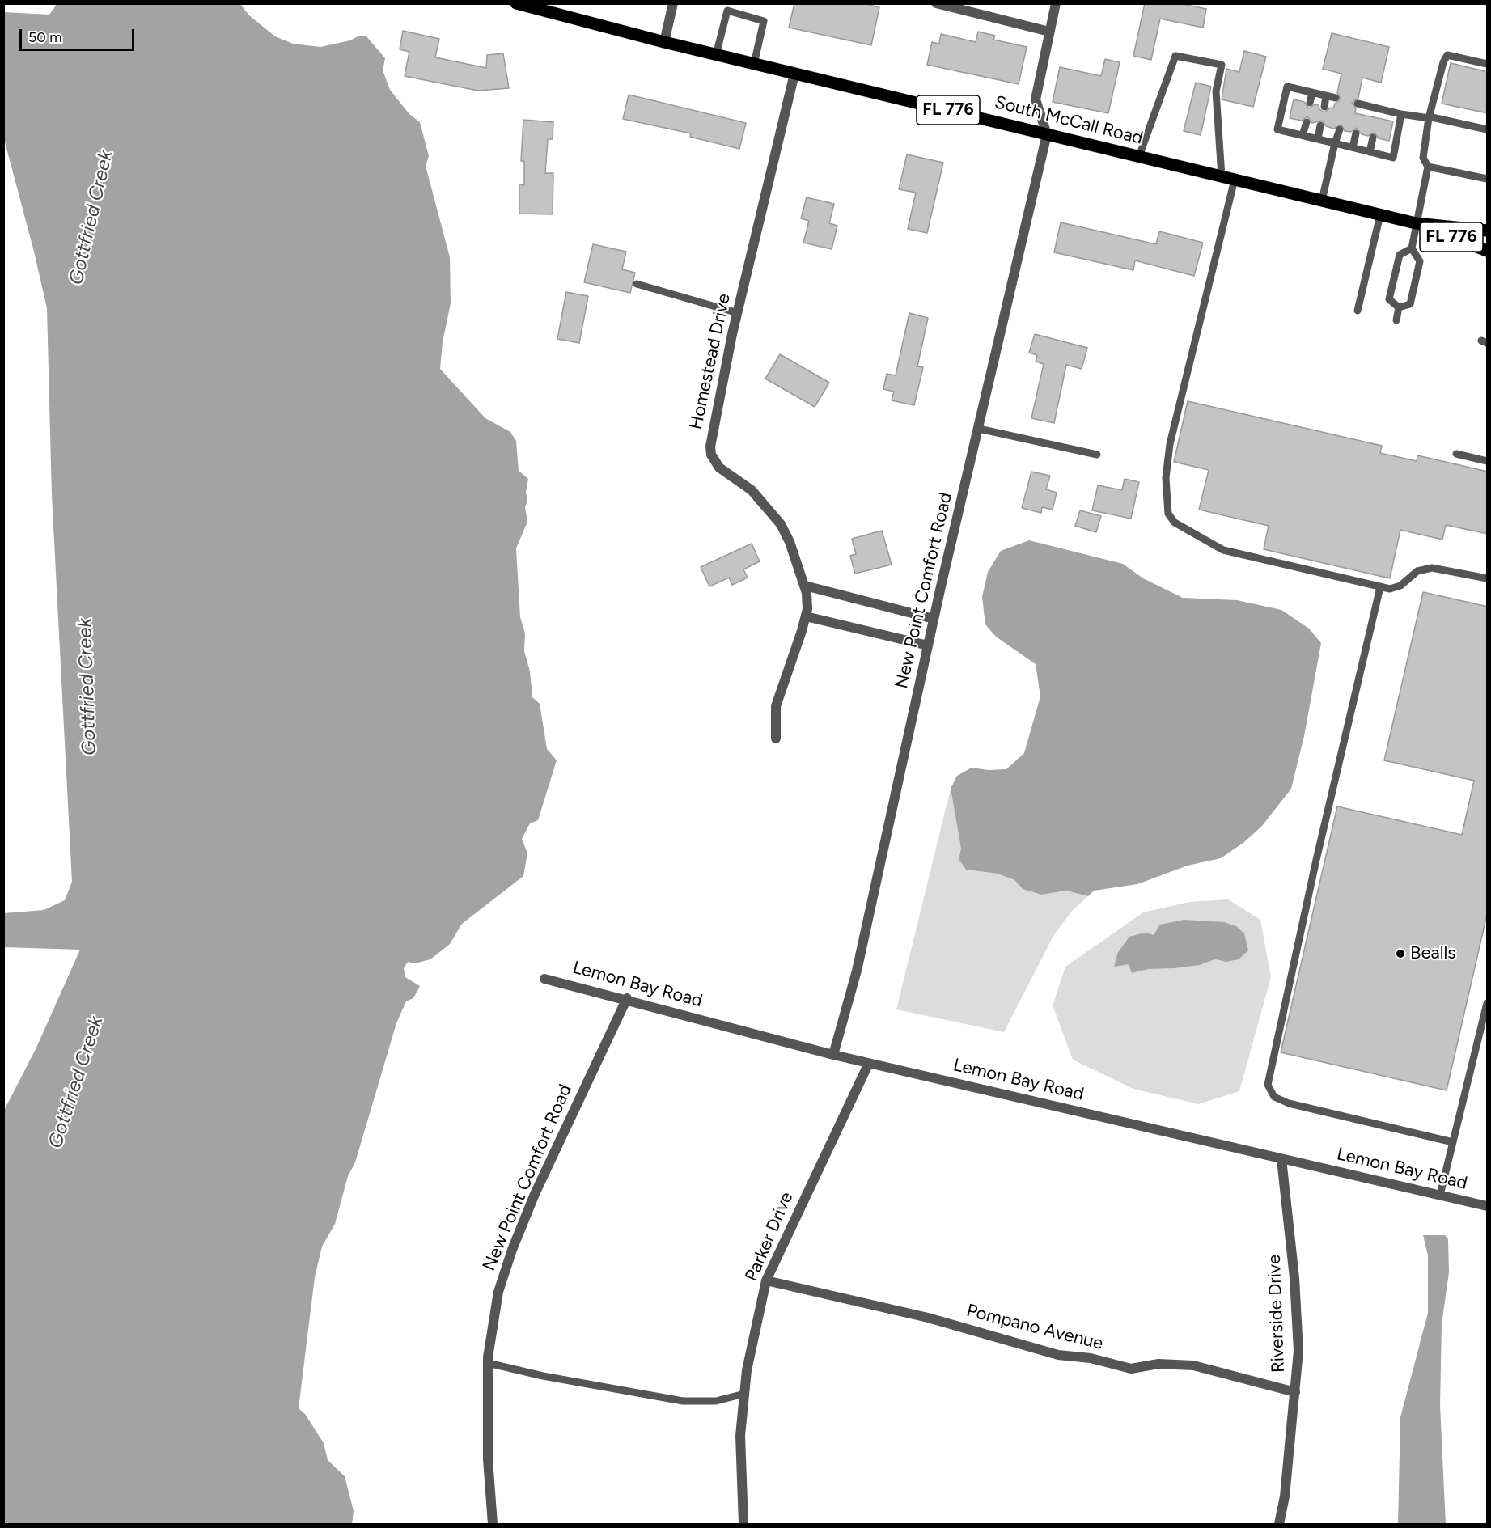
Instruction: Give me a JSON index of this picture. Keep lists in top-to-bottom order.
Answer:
{
  "streets": {
    "main road": ["FL 776", "South McCall Road"],
    "street": [
      "Homestead Drive",
      "New Point Comfort Road",
      "Lemon Bay Road",
      "Parker Drive",
      "Riverside Drive",
      "Pompano Avenue"
    ]
  },
  "crossings": [
    ["South McCall Road", "Homestead Drive"],
    ["South McCall Road", "New Point Comfort Road"],
    ["New Point Comfort Road", "Lemon Bay Road"],
    ["Lemon Bay Road", "Parker Drive"],
    ["Lemon Bay Road", "Riverside Drive"],
    ["Parker Drive", "Pompano Avenue"],
    ["Riverside Drive", "Pompano Avenue"]
  ],
  "water": ["Gottfried Creek"],
  "places": ["Bealls"],
  "scale_bar": "50 m"
}
